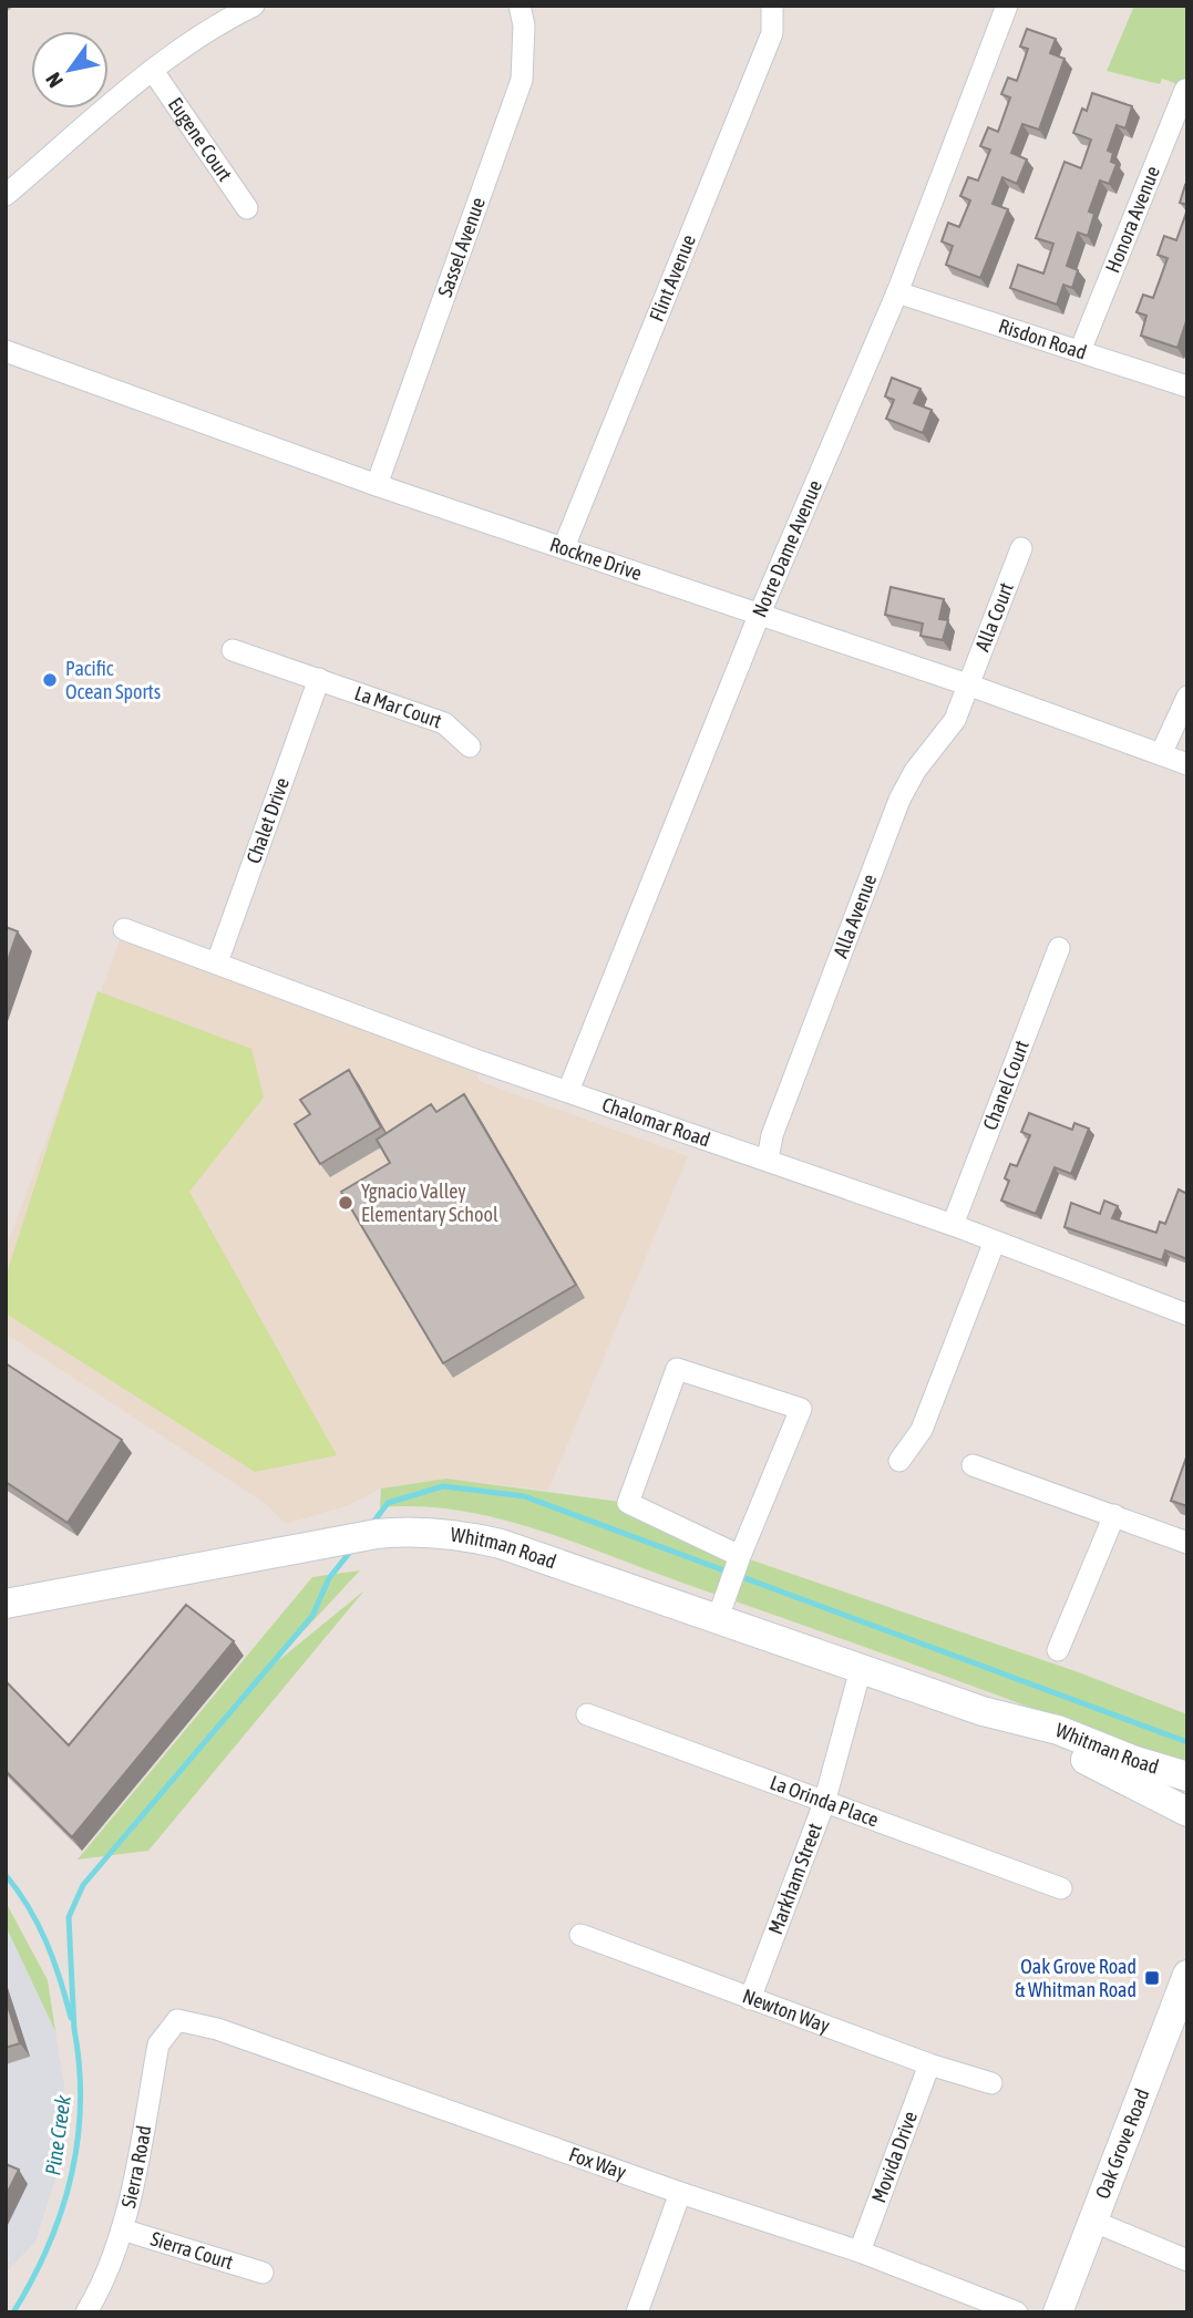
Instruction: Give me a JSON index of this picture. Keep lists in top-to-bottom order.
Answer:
{
  "streets": {
    "street": [
      "Eugene Court",
      "Honora Avenue",
      "Sassel Avenue",
      "Flint Avenue",
      "Risdon Road",
      "Notre Dame Avenue",
      "Rockne Drive",
      "Alla Court",
      "La Mar Court",
      "Chalet Drive",
      "Alla Avenue",
      "Chanel Court",
      "Chalomar Road",
      "Whitman Road",
      "La Orinda Place",
      "Markham Street",
      "Newton Way",
      "Oak Grove Road",
      "Movida Drive",
      "Fox Way",
      "Sierra Road",
      "Sierra Court"
    ]
  },
  "crossings": [
    ["Honora Avenue", "Risdon Road"],
    ["Sassel Avenue", "Rockne Drive"],
    ["Flint Avenue", "Rockne Drive"],
    ["Risdon Road", "Notre Dame Avenue"],
    ["Notre Dame Avenue", "Rockne Drive"],
    ["Notre Dame Avenue", "Chalomar Road"],
    ["Rockne Drive", "Alla Court"],
    ["Rockne Drive", "Alla Avenue"],
    ["Alla Court", "Alla Avenue"],
    ["La Mar Court", "Chalet Drive"],
    ["Chalet Drive", "Chalomar Road"],
    ["Alla Avenue", "Chalomar Road"],
    ["Chanel Court", "Chalomar Road"],
    ["Whitman Road", "Markham Street"],
    ["La Orinda Place", "Markham Street"],
    ["Markham Street", "Newton Way"],
    ["Newton Way", "Movida Drive"],
    ["Movida Drive", "Fox Way"],
    ["Fox Way", "Sierra Road"],
    ["Sierra Road", "Sierra Court"]
  ],
  "water": ["Pine Creek"],
  "places": {
    "other": ["Pacific Ocean Sports", "Ygnacio Valley Elementary School"],
    "transit": ["Oak Grove Road & Whitman Road"]
  },
  "north": "bottom left"
}
